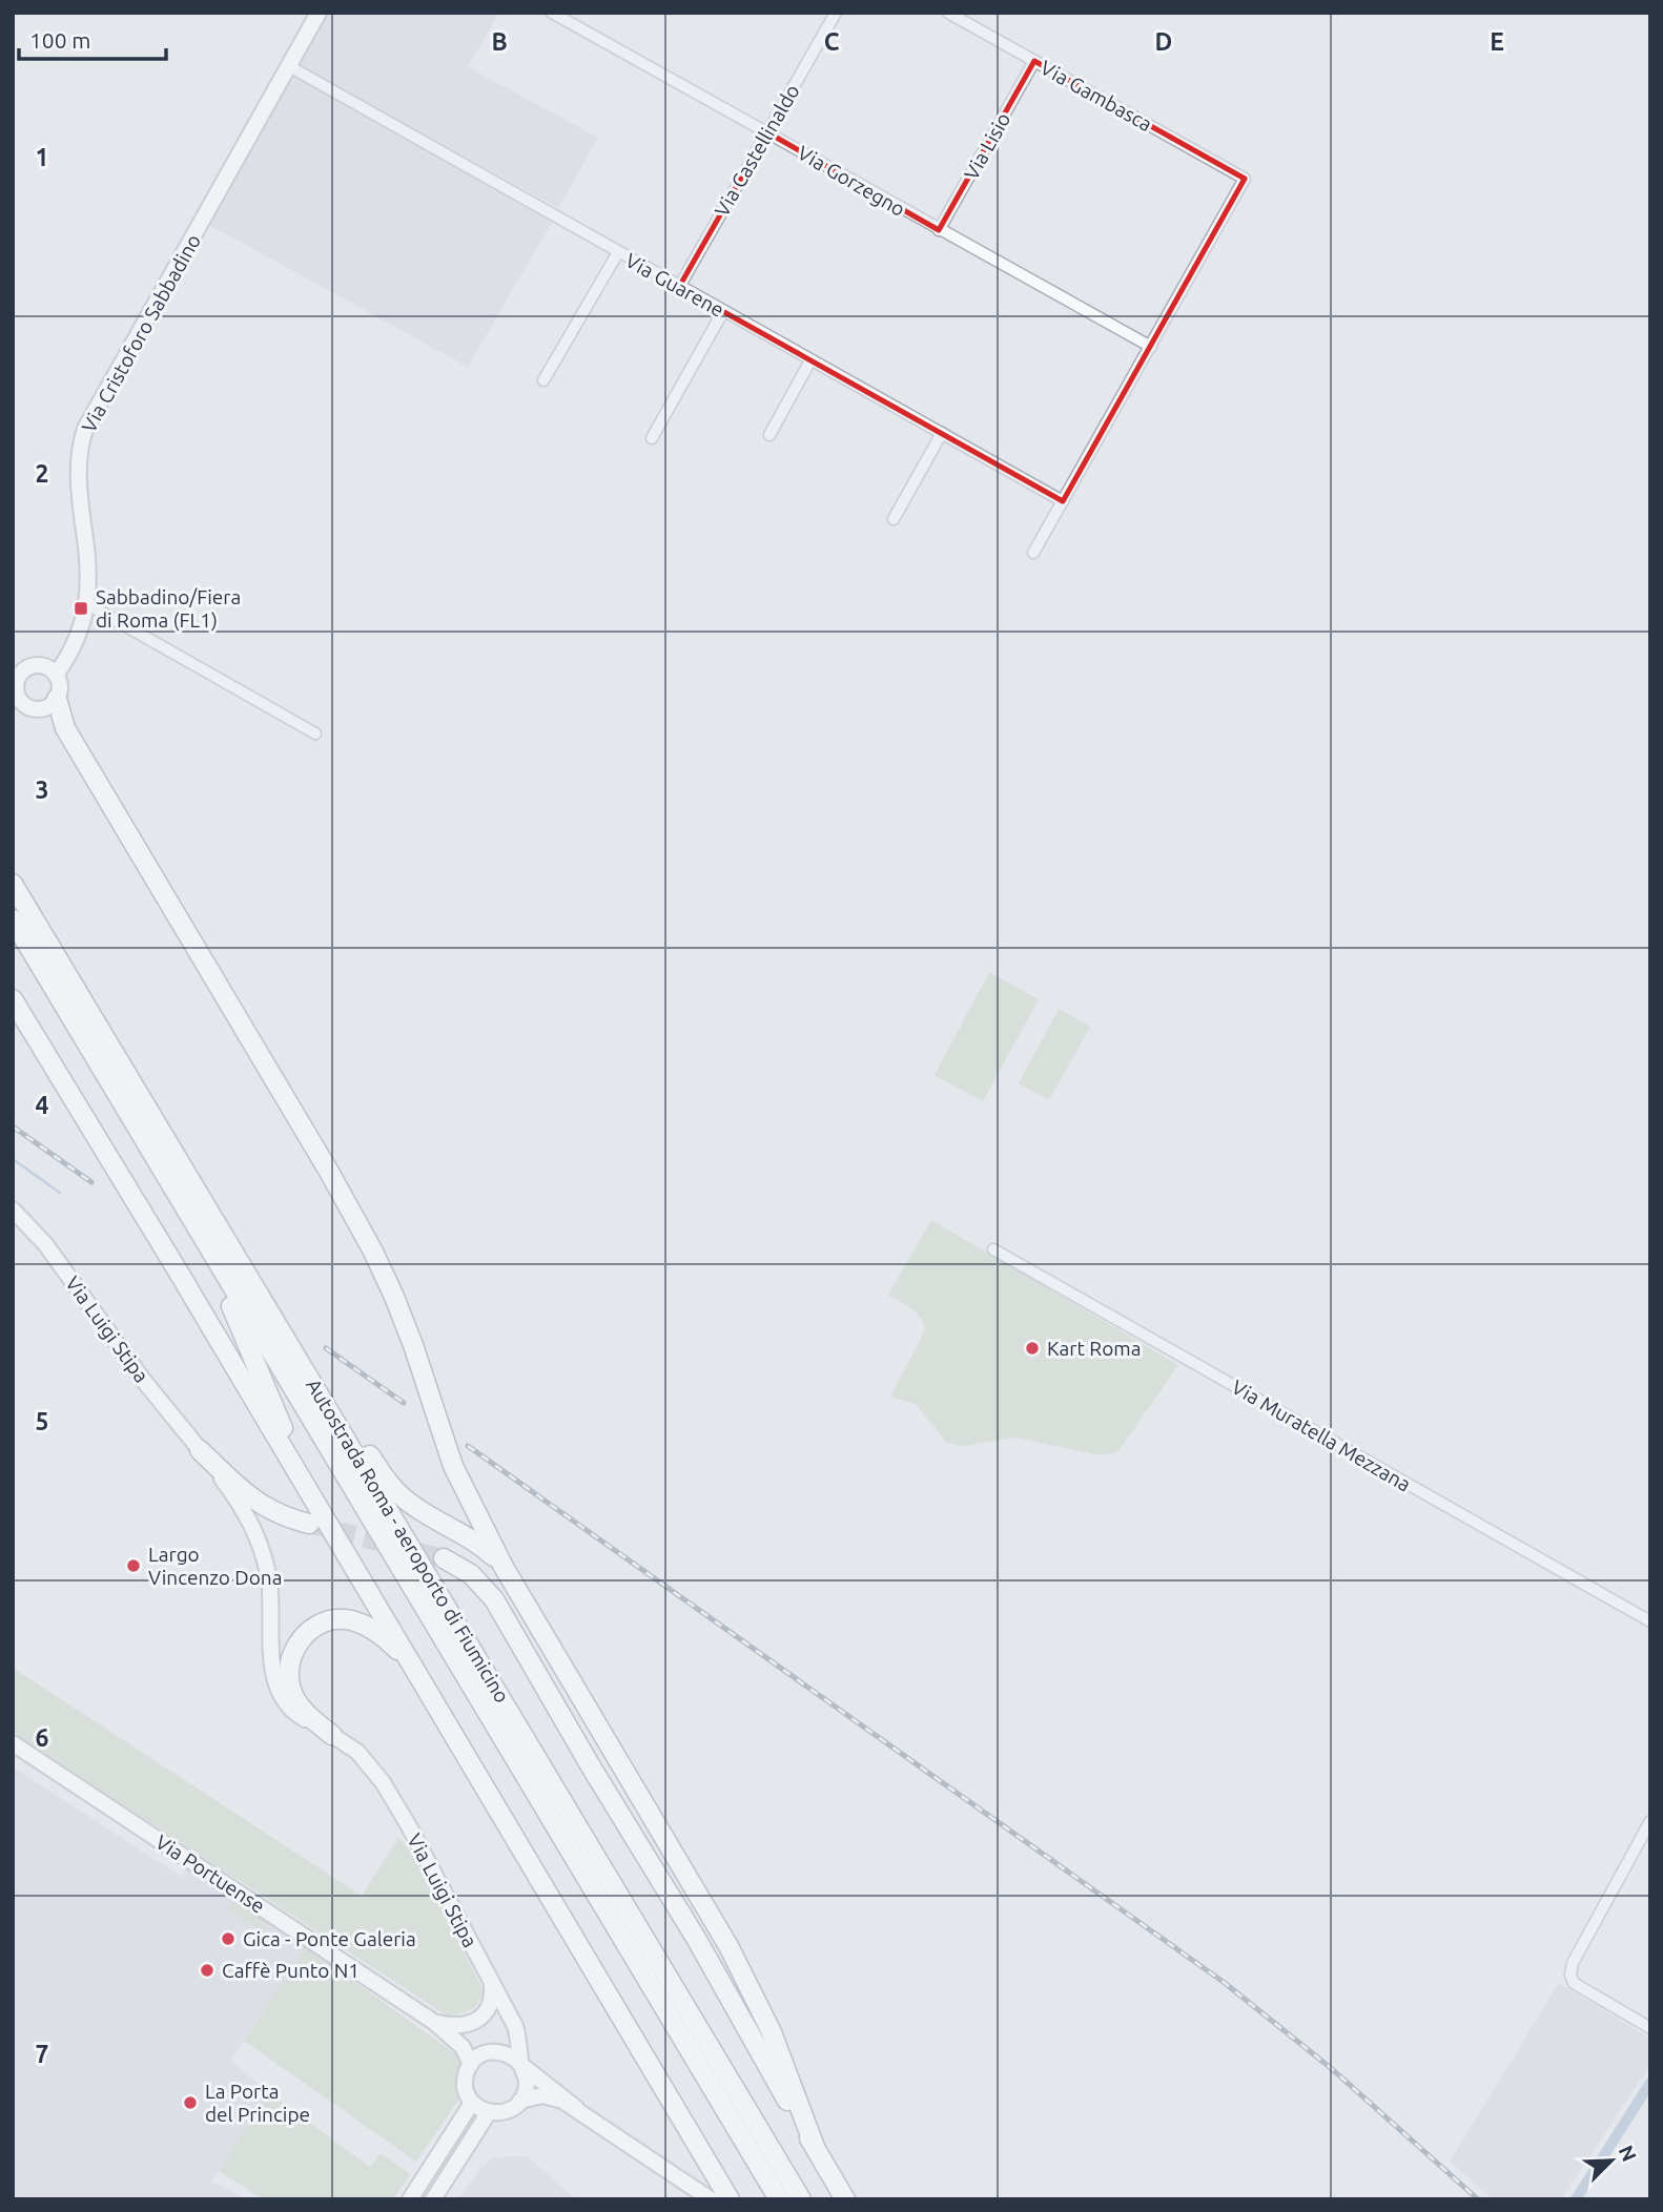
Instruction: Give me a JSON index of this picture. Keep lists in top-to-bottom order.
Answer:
{
  "streets": {
    "highway": ["Autostrada Roma - aeroporto di Fiumicino"],
    "street": [
      "Via Gambasca",
      "Via Lisio",
      "Via Castellinaldo",
      "Via Gorzegno",
      "Via Guarene",
      "Via Cristoforo Sabbadino",
      "Via Luigi Stipa",
      "Via Muratella Mezzana",
      "Via Portuense"
    ]
  },
  "crossings": [
    ["Via Gambasca", "Via Lisio"],
    ["Via Gambasca", "Via Gorzegno"],
    ["Via Lisio", "Via Gorzegno"],
    ["Via Castellinaldo", "Via Gorzegno"],
    ["Via Castellinaldo", "Via Guarene"],
    ["Via Guarene", "Via Cristoforo Sabbadino"],
    ["Via Luigi Stipa", "Via Portuense"]
  ],
  "places": {
    "transit": ["Sabbadino/Fiera di Roma (FL1)"],
    "other": [
      "Kart Roma",
      "Largo Vincenzo Dona",
      "Gica - Ponte Galeria",
      "Caffè Punto N1",
      "La Porta del Principe"
    ]
  },
  "scale_bar": "100 m",
  "north": "top right",
  "grid": {
    "columns": [
      "B",
      "C",
      "D",
      "E"
    ],
    "rows": [
      "1",
      "2",
      "3",
      "4",
      "5",
      "6",
      "7"
    ]
  }
}
